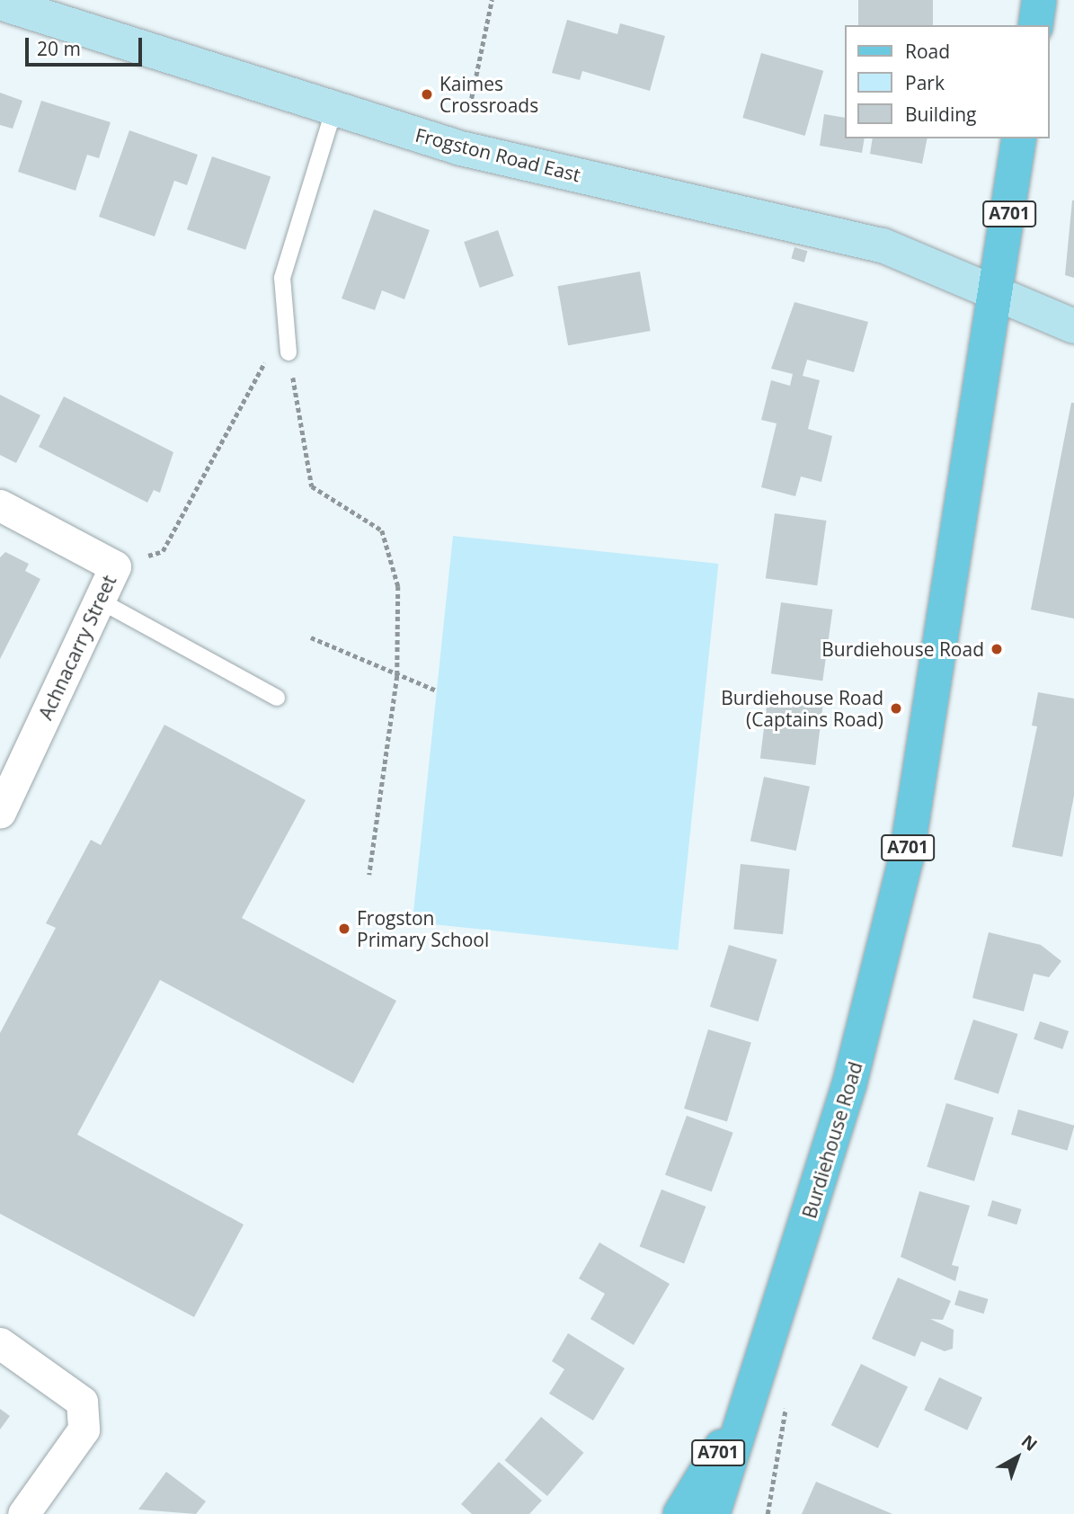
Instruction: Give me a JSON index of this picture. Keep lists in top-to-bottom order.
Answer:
{
  "streets": {
    "main road": ["Frogston Road East", "A701", "Burdiehouse Road"],
    "street": ["Achnacarry Street"]
  },
  "crossings": [
    ["Frogston Road East", "A701"],
    ["Frogston Road East", "Burdiehouse Road"],
    ["A701", "Burdiehouse Road"]
  ],
  "places": [
    "Kaimes Crossroads",
    "Burdiehouse Road",
    "Burdiehouse Road (Captains Road)",
    "Frogston Primary School"
  ],
  "legend": ["Road", "Park", "Building"],
  "scale_bar": "20 m",
  "north": "top right"
}
